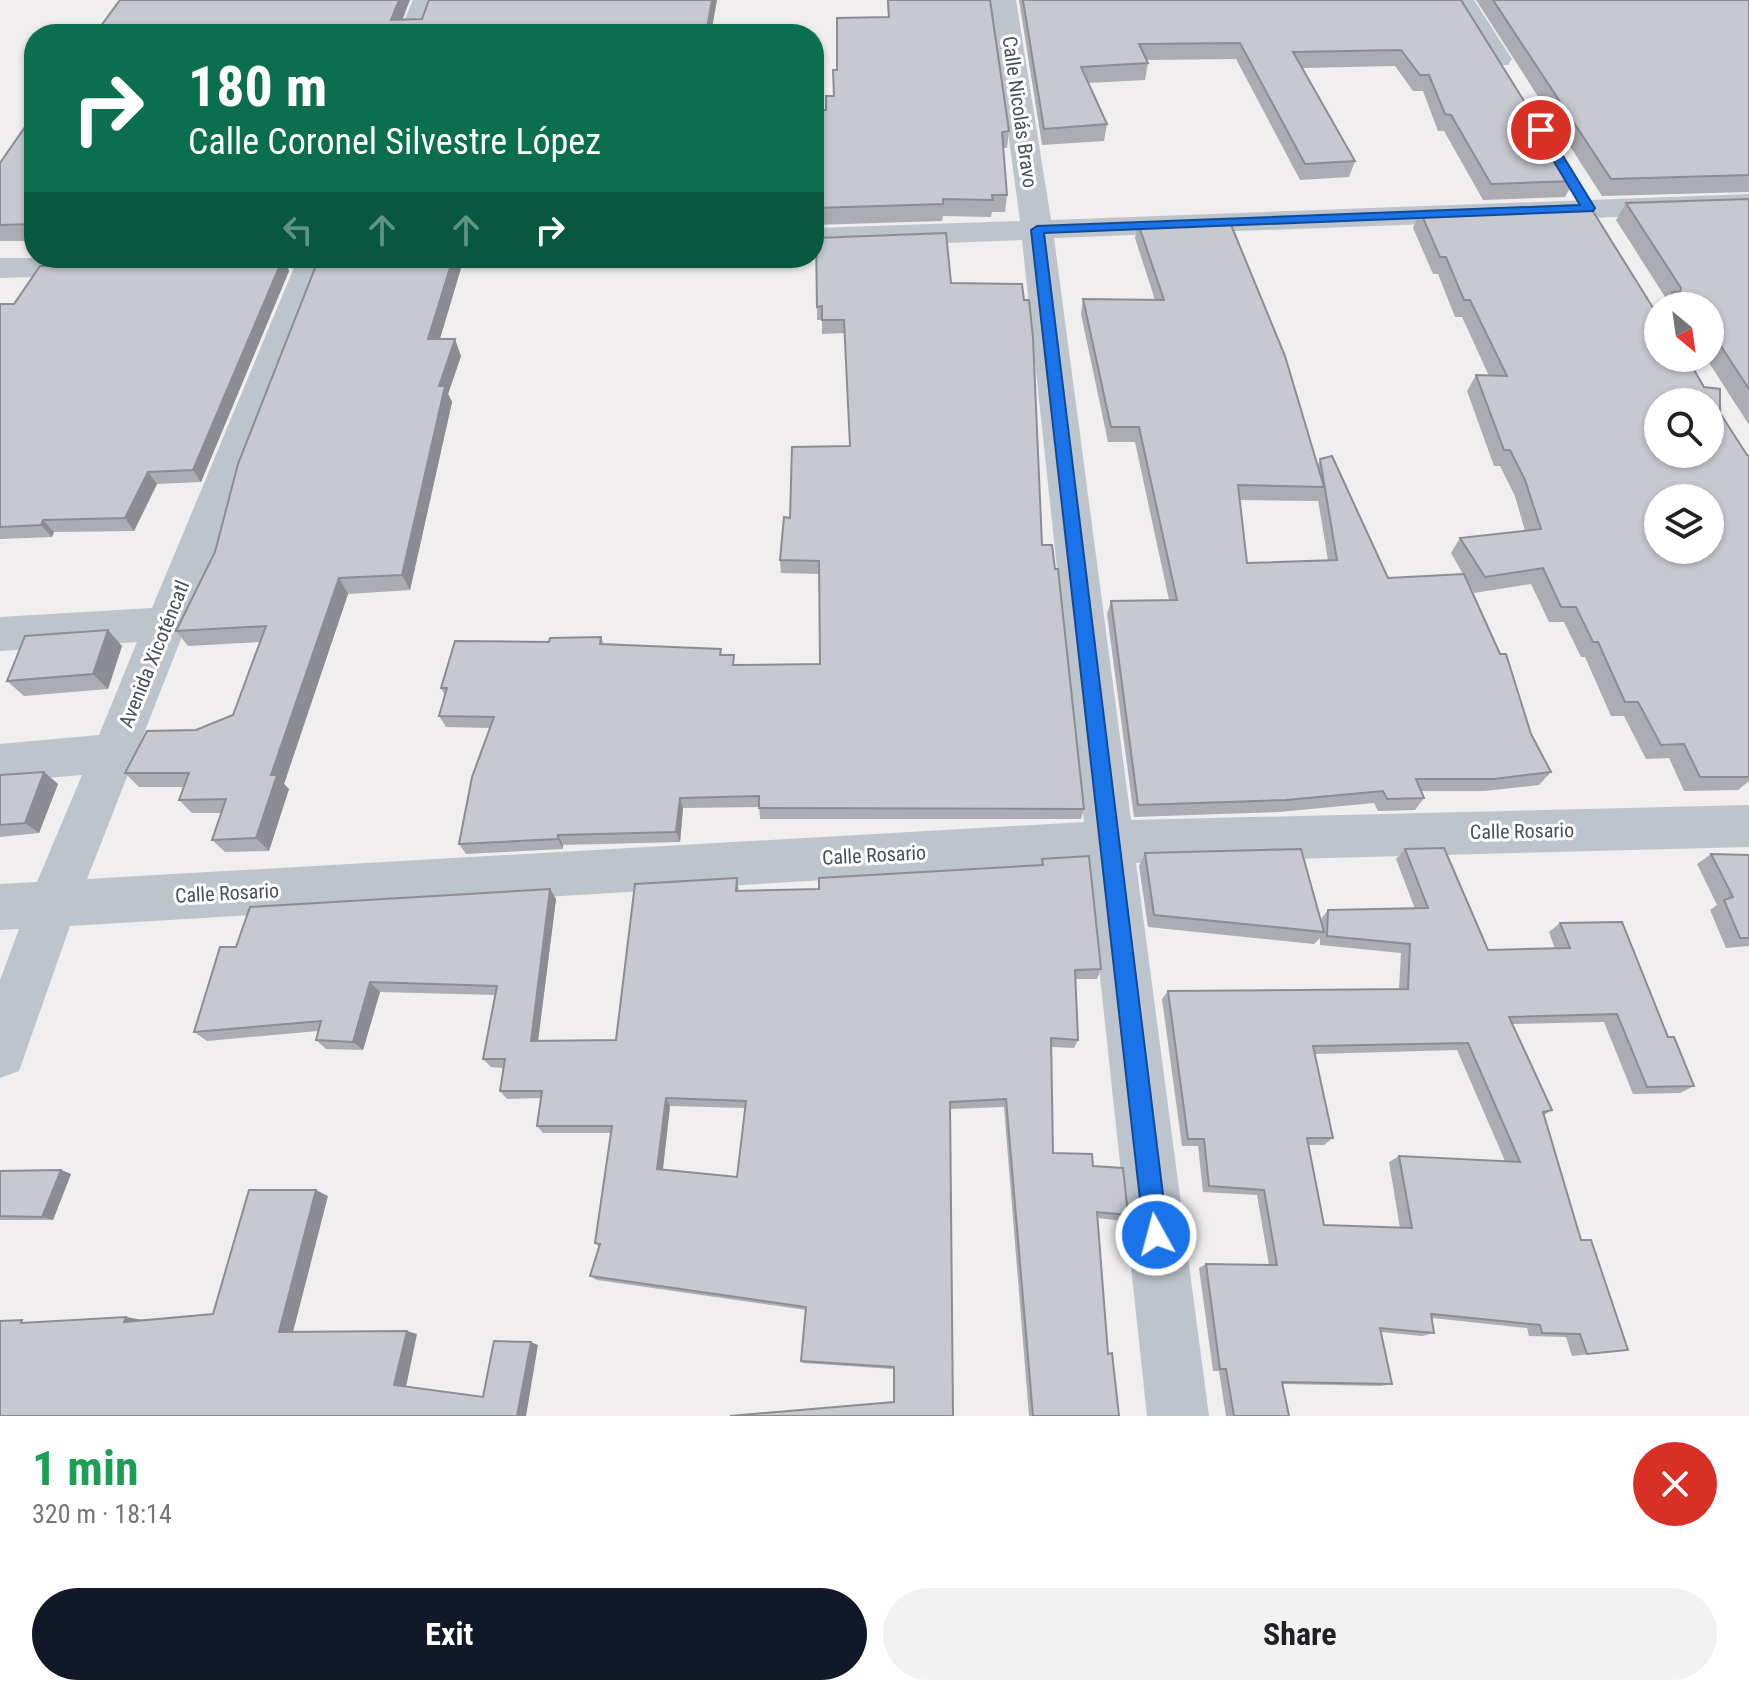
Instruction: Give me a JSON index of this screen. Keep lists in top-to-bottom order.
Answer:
{
  "streets": {
    "street": ["Calle Nicolás Bravo", "Avenida Xicoténcatl", "Calle Rosario"]
  },
  "crossings": [
    ["Calle Nicolás Bravo", "Calle Rosario"],
    ["Avenida Xicoténcatl", "Calle Rosario"]
  ],
  "north": "bottom right",
  "page": {
    "turn": ["180 m", "Calle Coronel Silvestre López"],
    "heading": ["1 min", "320 m · 18:14"],
    "buttons": ["Exit", "Share"]
  }
}
